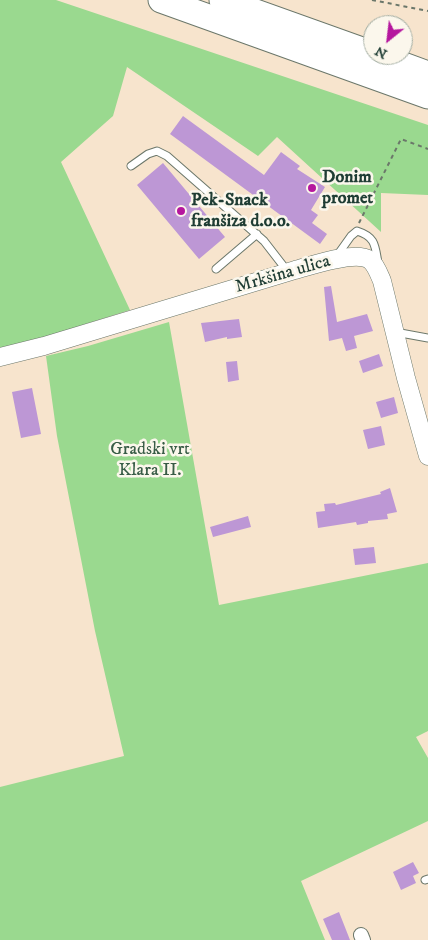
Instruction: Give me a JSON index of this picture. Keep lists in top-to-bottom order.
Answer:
{
  "streets": {
    "street": ["Mrkšina ulica"]
  },
  "parks": ["Gradski vrt Klara II."],
  "places": ["Donim promet", "Pek-Snack franšiza d.o.o."],
  "north": "bottom left"
}
